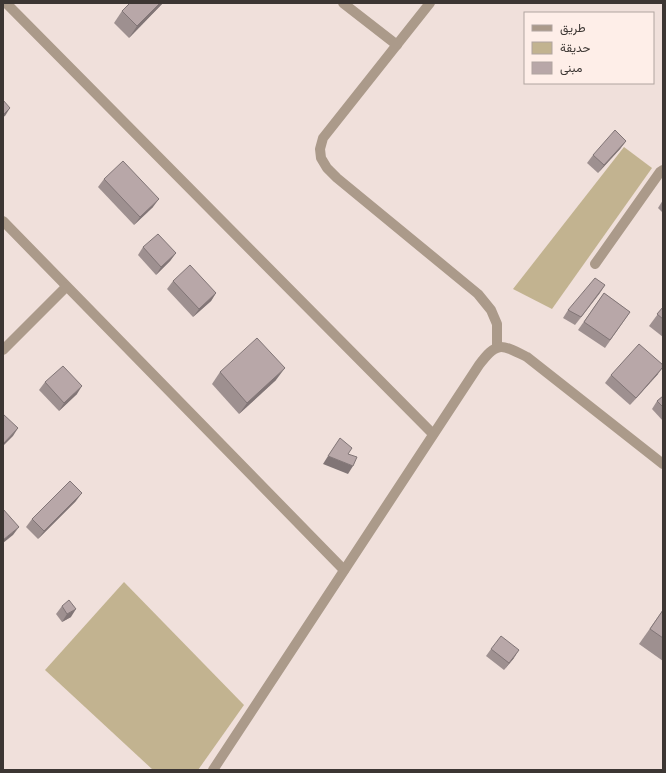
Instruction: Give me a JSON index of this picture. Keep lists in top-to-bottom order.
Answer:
{
  "legend": ["طريق", "حديقة", "مبنى"]
}
